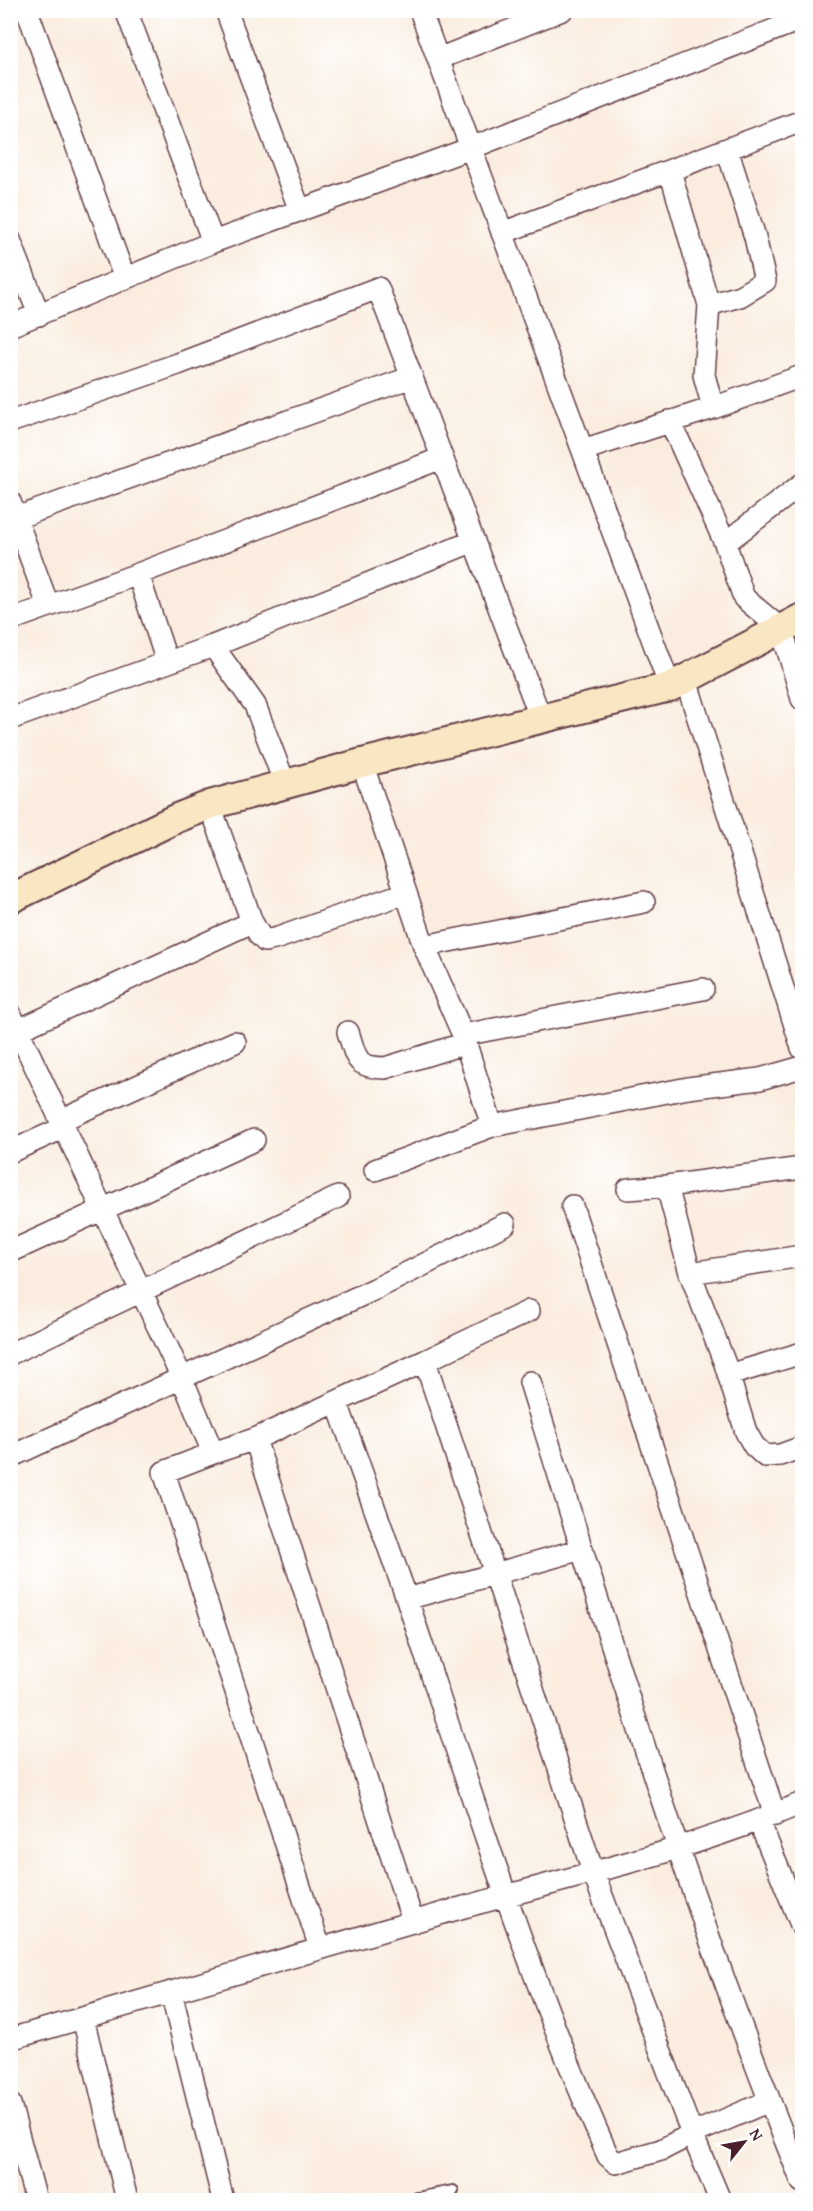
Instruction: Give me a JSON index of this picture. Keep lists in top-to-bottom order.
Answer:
{
  "north": "top right"
}
